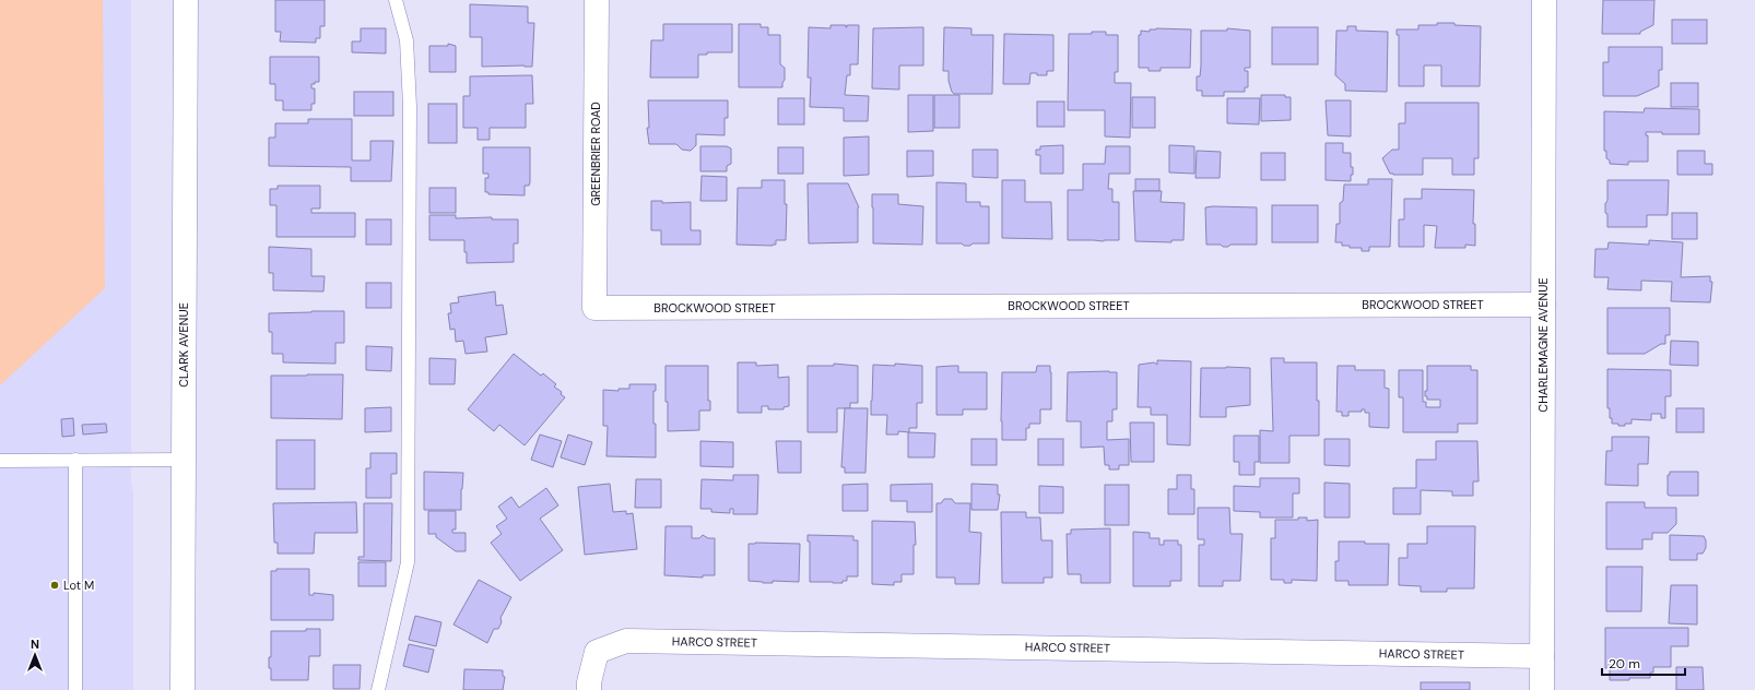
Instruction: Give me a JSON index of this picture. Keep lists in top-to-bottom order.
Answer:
{
  "streets": {
    "street": [
      "GREENBRIER ROAD",
      "BROCKWOOD STREET",
      "CLARK AVENUE",
      "CHARLEMAGNE AVENUE",
      "HARCO STREET"
    ]
  },
  "crossings": [
    ["GREENBRIER ROAD", "BROCKWOOD STREET"],
    ["BROCKWOOD STREET", "CHARLEMAGNE AVENUE"],
    ["CHARLEMAGNE AVENUE", "HARCO STREET"]
  ],
  "places": ["Lot M"],
  "scale_bar": "20 m",
  "north": "top"
}
